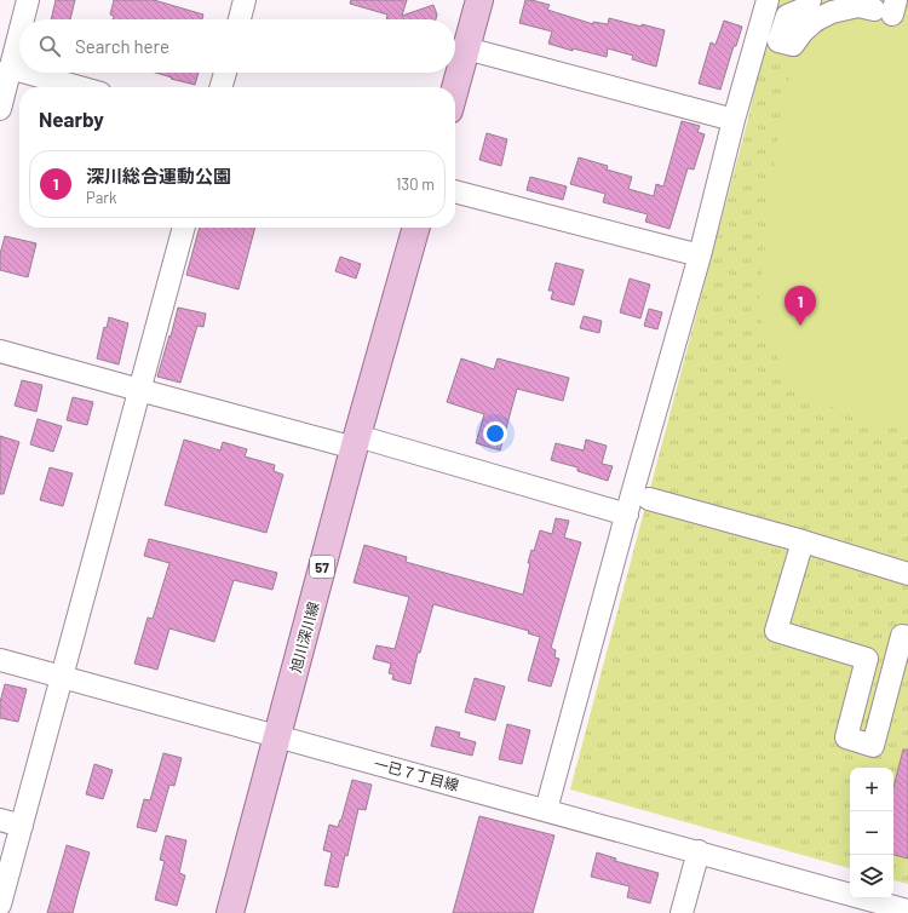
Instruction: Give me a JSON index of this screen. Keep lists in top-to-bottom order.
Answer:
{
  "streets": {
    "main road": ["57", "旭川深川線"],
    "street": ["一已７丁目線"]
  },
  "crossings": [
    ["旭川深川線", "一已７丁目線"]
  ],
  "page": {
    "search": "Search here",
    "heading": "Nearby",
    "list": [
      {
        "mark": "1",
        "name": "深川総合運動公園",
        "note": "Park",
        "value": "130 m"
      }
    ],
    "pins": "1",
    "map_buttons": ["+", "−"]
  }
}
